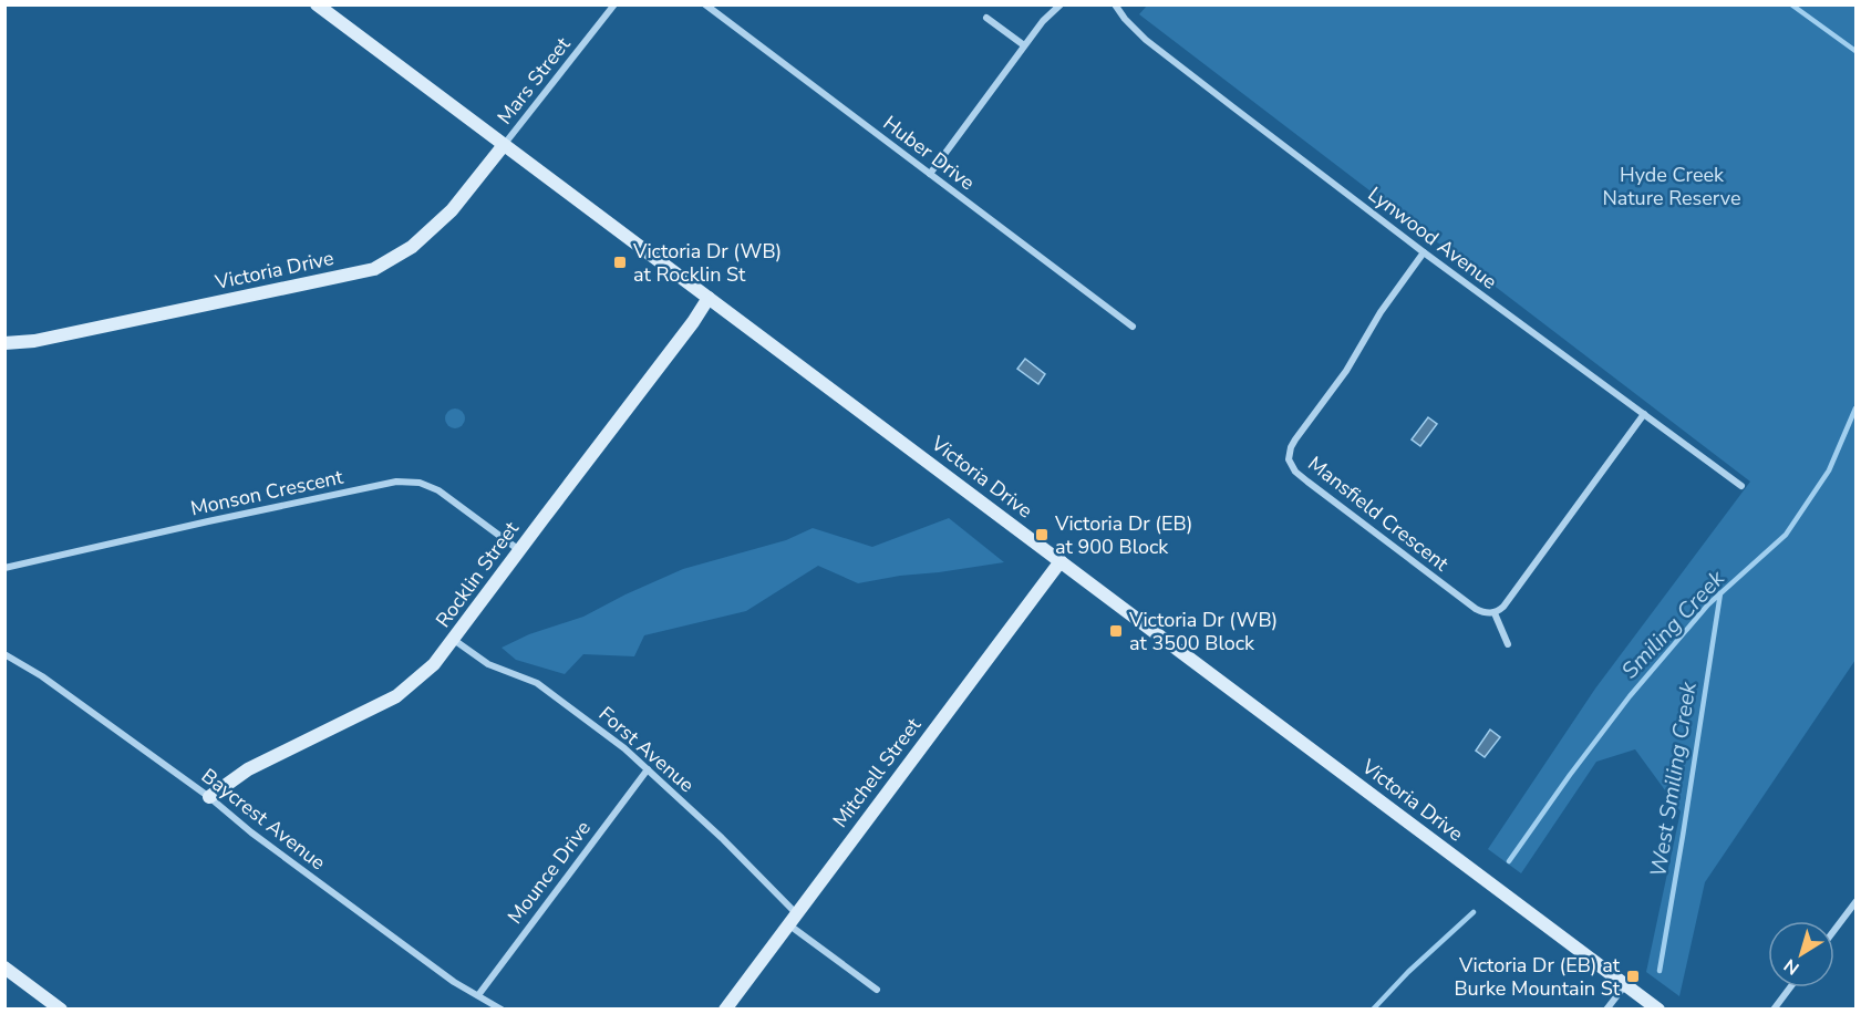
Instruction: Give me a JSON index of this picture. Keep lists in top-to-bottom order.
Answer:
{
  "streets": {
    "street": [
      "Mars Street",
      "Huber Drive",
      "Lynwood Avenue",
      "Victoria Drive",
      "Monson Crescent",
      "Mansfield Crescent",
      "Rocklin Street",
      "Forst Avenue",
      "Mitchell Street",
      "Baycrest Avenue",
      "Mounce Drive"
    ]
  },
  "crossings": [
    ["Mars Street", "Victoria Drive"],
    ["Lynwood Avenue", "Mansfield Crescent"],
    ["Victoria Drive", "Rocklin Street"],
    ["Victoria Drive", "Mitchell Street"],
    ["Monson Crescent", "Rocklin Street"],
    ["Rocklin Street", "Forst Avenue"],
    ["Rocklin Street", "Baycrest Avenue"],
    ["Forst Avenue", "Mitchell Street"],
    ["Forst Avenue", "Mounce Drive"],
    ["Baycrest Avenue", "Mounce Drive"]
  ],
  "water": ["Smiling Creek", "West Smiling Creek"],
  "parks": ["Hyde Creek Nature Reserve"],
  "places": {
    "transit": [
      "Victoria Dr (WB) at Rocklin St",
      "Victoria Dr (EB) at 900 Block",
      "Victoria Dr (WB) at 3500 Block",
      "Victoria Dr (EB) at Burke Mountain St"
    ]
  },
  "north": "bottom left"
}
